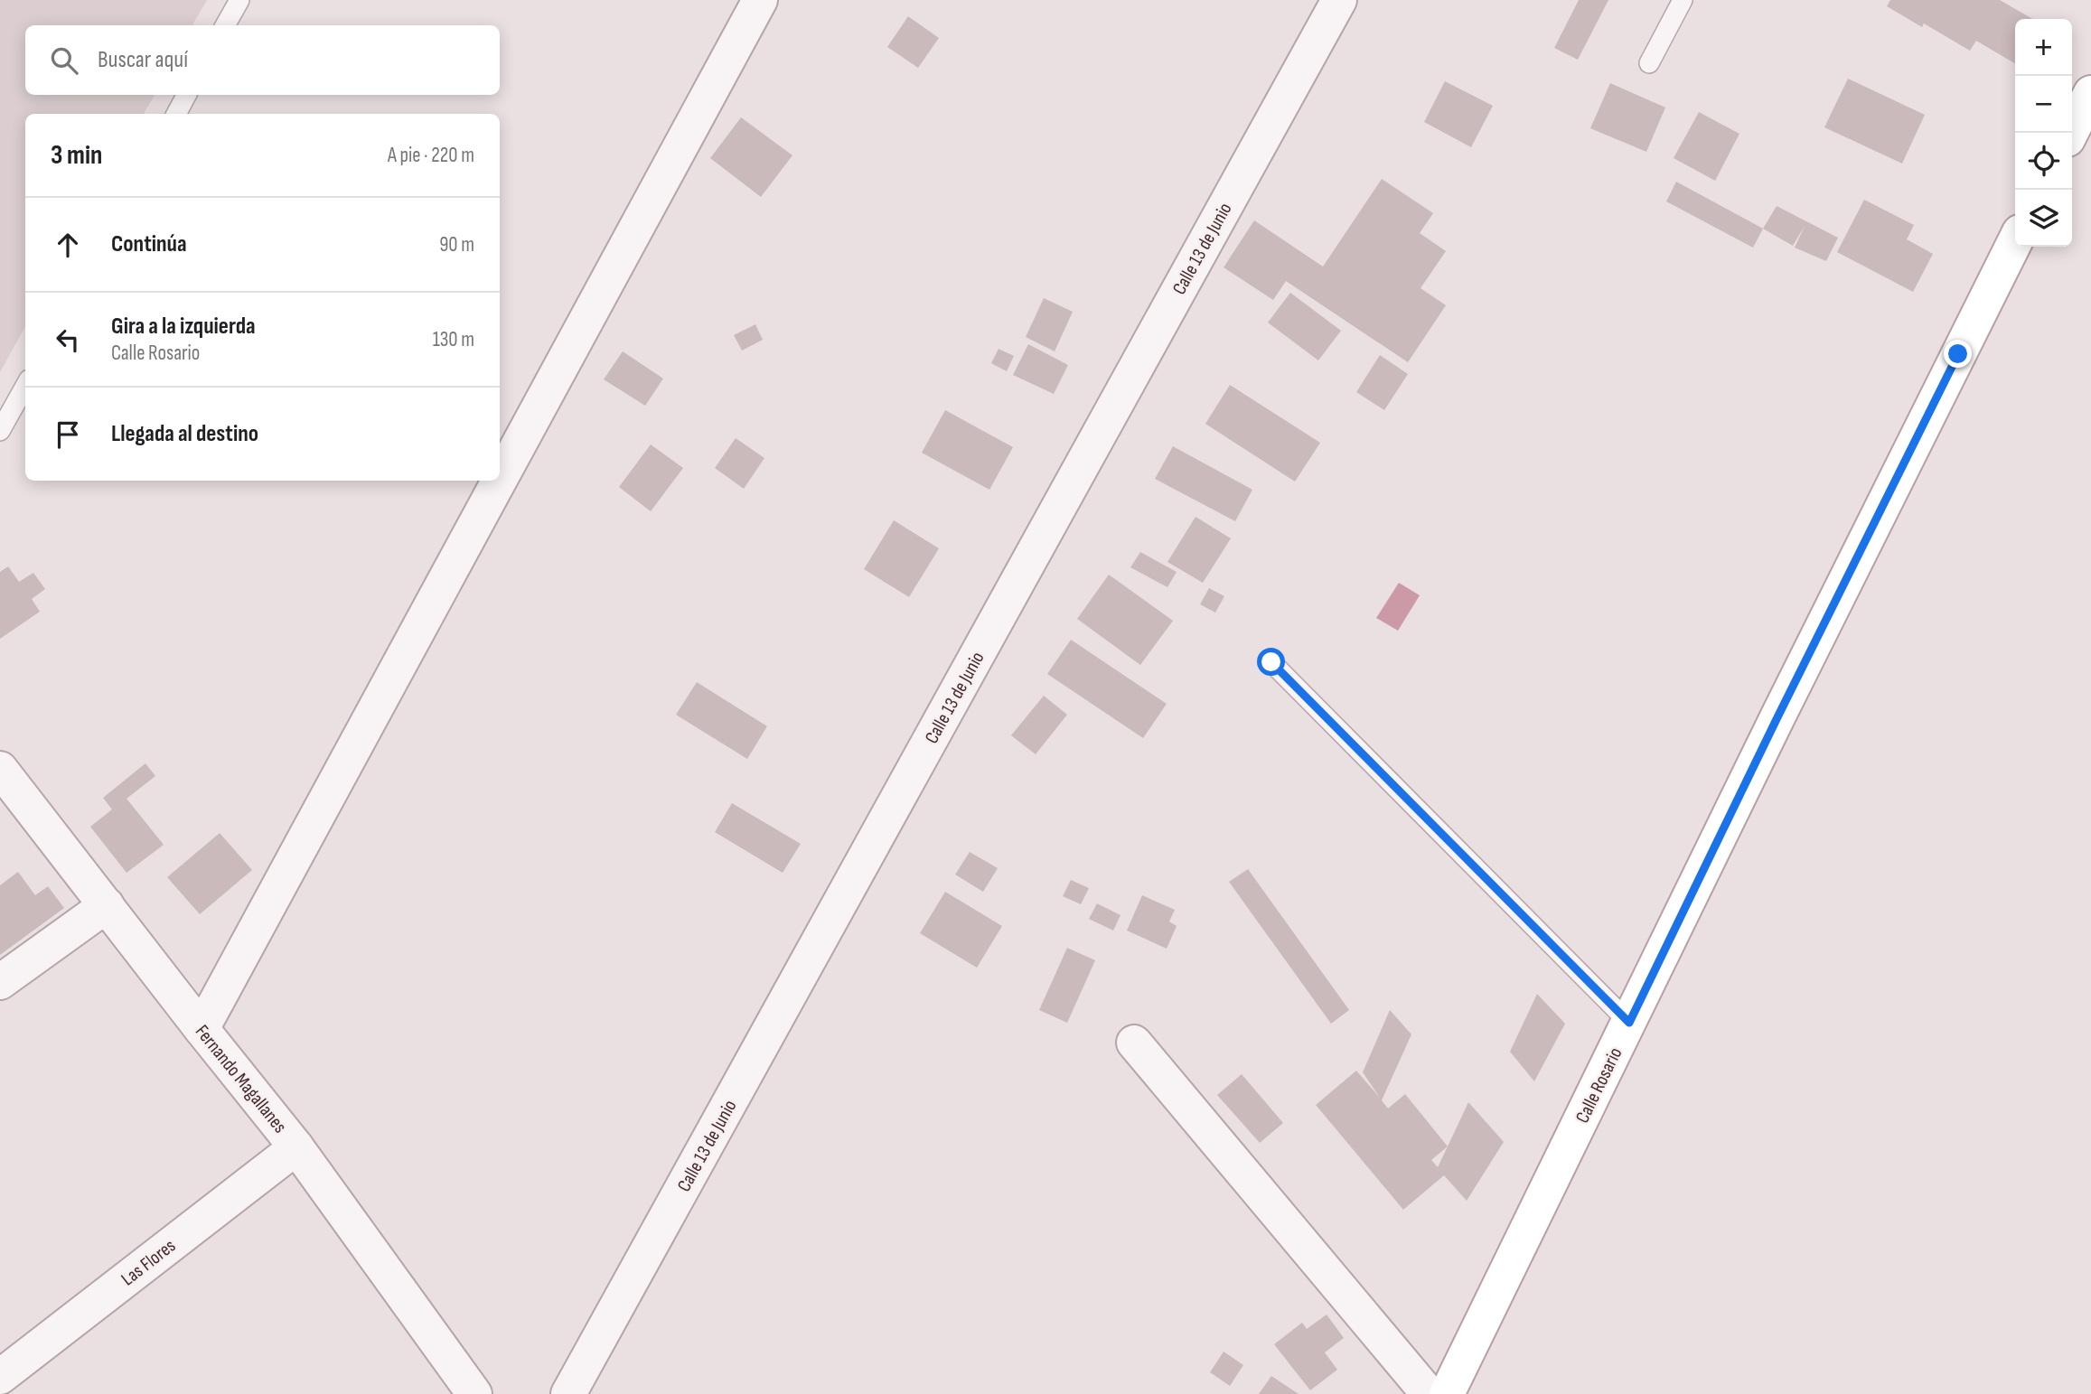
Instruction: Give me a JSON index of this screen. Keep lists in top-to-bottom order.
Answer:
{
  "streets": {
    "main road": ["Calle Rosario"],
    "street": ["Calle 13 de Junio", "Fernando Magallanes", "Las Flores"]
  },
  "crossings": [
    ["Fernando Magallanes", "Las Flores"]
  ],
  "page": {
    "map_buttons": ["+", "−"],
    "search": "Buscar aquí",
    "heading": ["3 min", "A pie · 220 m"],
    "list": [
      ["Continúa", "90 m"],
      ["Gira a la izquierda", "Calle Rosario", "130 m"],
      "Llegada al destino"
    ]
  }
}
